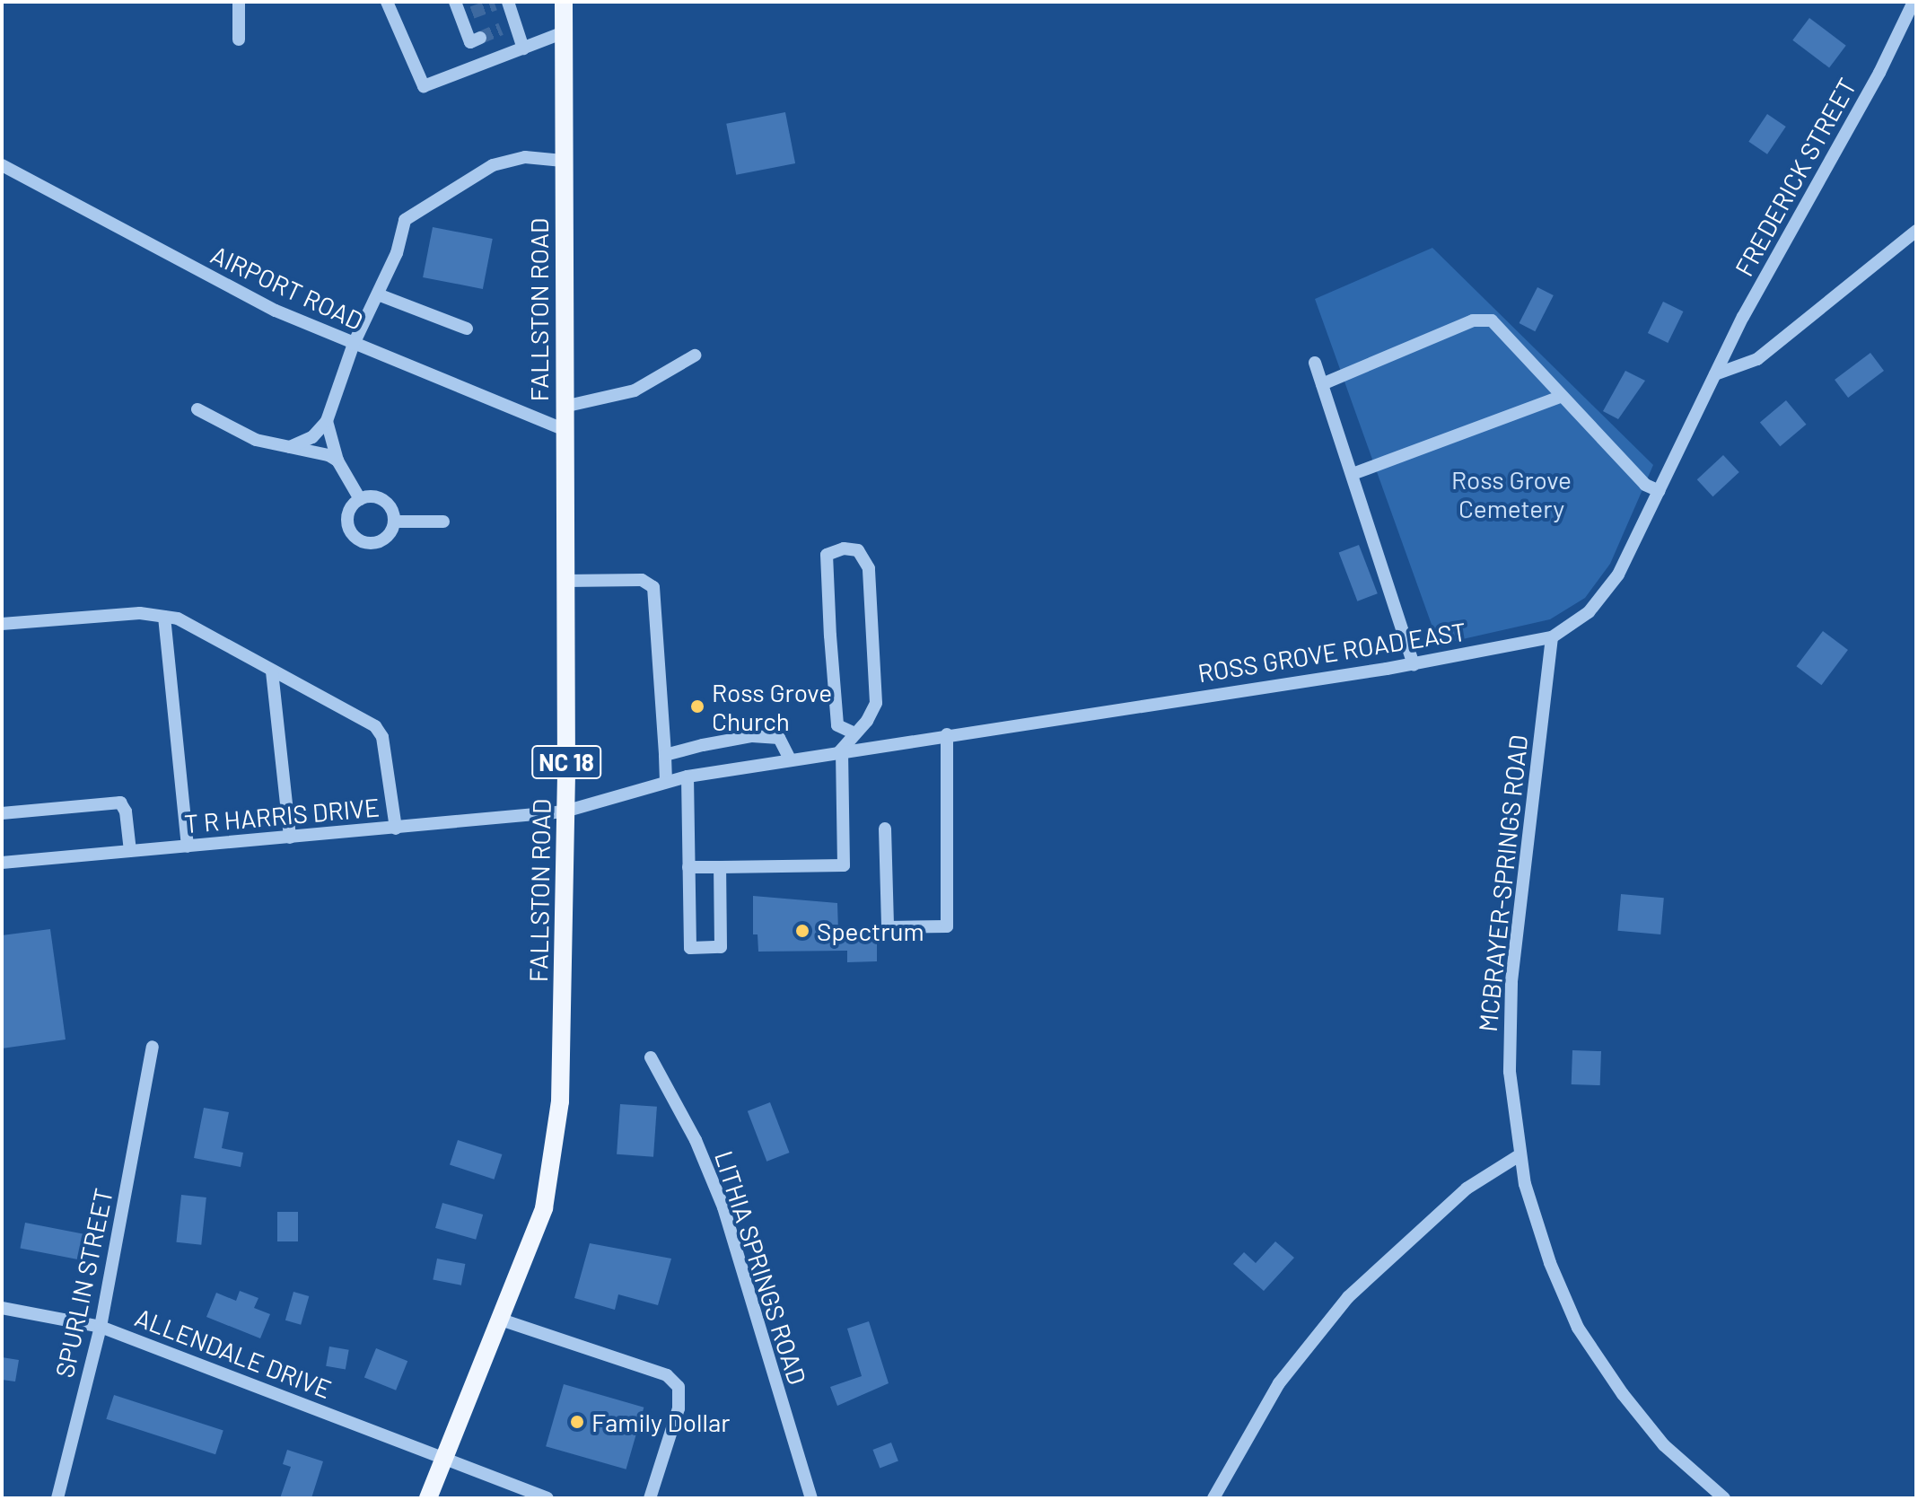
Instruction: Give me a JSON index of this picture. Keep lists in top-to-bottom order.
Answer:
{
  "streets": {
    "main road": ["FALLSTON ROAD", "NC 18"],
    "street": [
      "FREDERICK STREET",
      "AIRPORT ROAD",
      "ROSS GROVE ROAD EAST",
      "T R HARRIS DRIVE",
      "MCBRAYER-SPRINGS ROAD",
      "LITHIA SPRINGS ROAD",
      "SPURLIN STREET",
      "ALLENDALE DRIVE"
    ]
  },
  "crossings": [
    ["FREDERICK STREET", "ROSS GROVE ROAD EAST"],
    ["AIRPORT ROAD", "FALLSTON ROAD"],
    ["FALLSTON ROAD", "ROSS GROVE ROAD EAST"],
    ["FALLSTON ROAD", "T R HARRIS DRIVE"],
    ["FALLSTON ROAD", "ALLENDALE DRIVE"],
    ["ROSS GROVE ROAD EAST", "T R HARRIS DRIVE"],
    ["ROSS GROVE ROAD EAST", "MCBRAYER-SPRINGS ROAD"],
    ["SPURLIN STREET", "ALLENDALE DRIVE"]
  ],
  "parks": ["Ross Grove Cemetery"],
  "places": ["Ross Grove Church", "Spectrum", "Family Dollar"]
}
